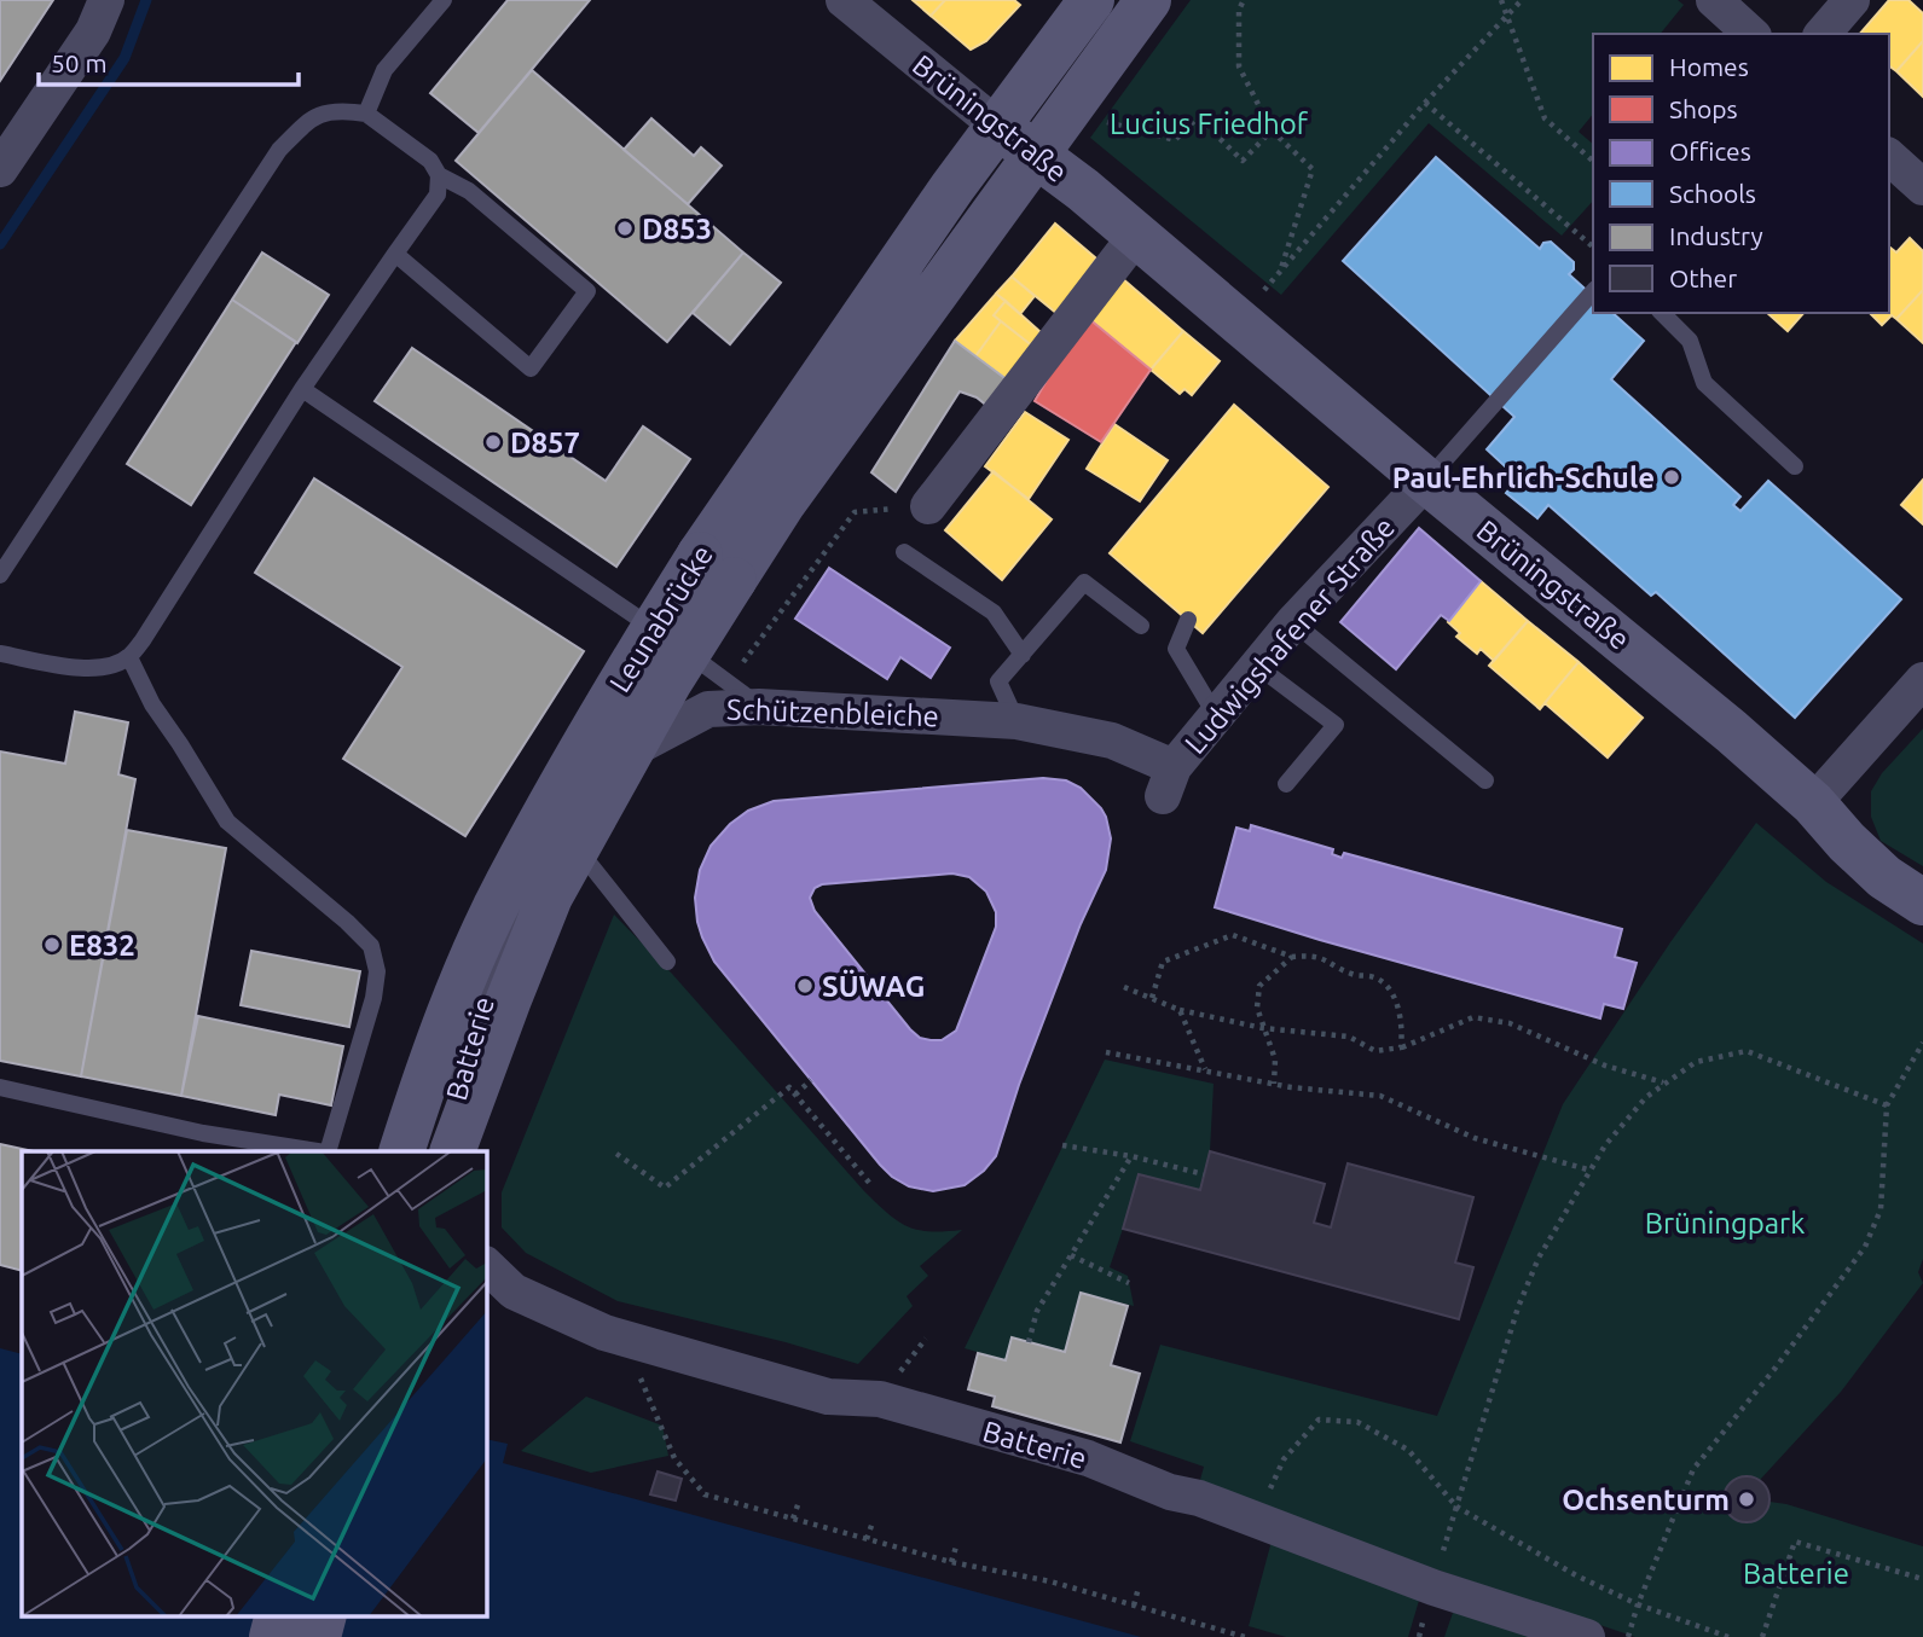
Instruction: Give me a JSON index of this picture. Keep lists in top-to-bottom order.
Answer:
{
  "streets": {
    "main road": ["Brüningstraße", "Leunabrücke"],
    "street": ["Ludwigshafener Straße", "Schützenbleiche", "Batterie"]
  },
  "crossings": [
    ["Brüningstraße", "Leunabrücke"],
    ["Brüningstraße", "Ludwigshafener Straße"],
    ["Ludwigshafener Straße", "Schützenbleiche"],
    ["Schützenbleiche", "Batterie"]
  ],
  "parks": ["Lucius Friedhof", "Brüningpark", "Batterie"],
  "places": [
    "D853",
    "D857",
    "Paul-Ehrlich-Schule",
    "E832",
    "SÜWAG",
    "Ochsenturm"
  ],
  "legend": [
    "Homes",
    "Shops",
    "Offices",
    "Schools",
    "Industry",
    "Other"
  ],
  "scale_bar": "50 m"
}
